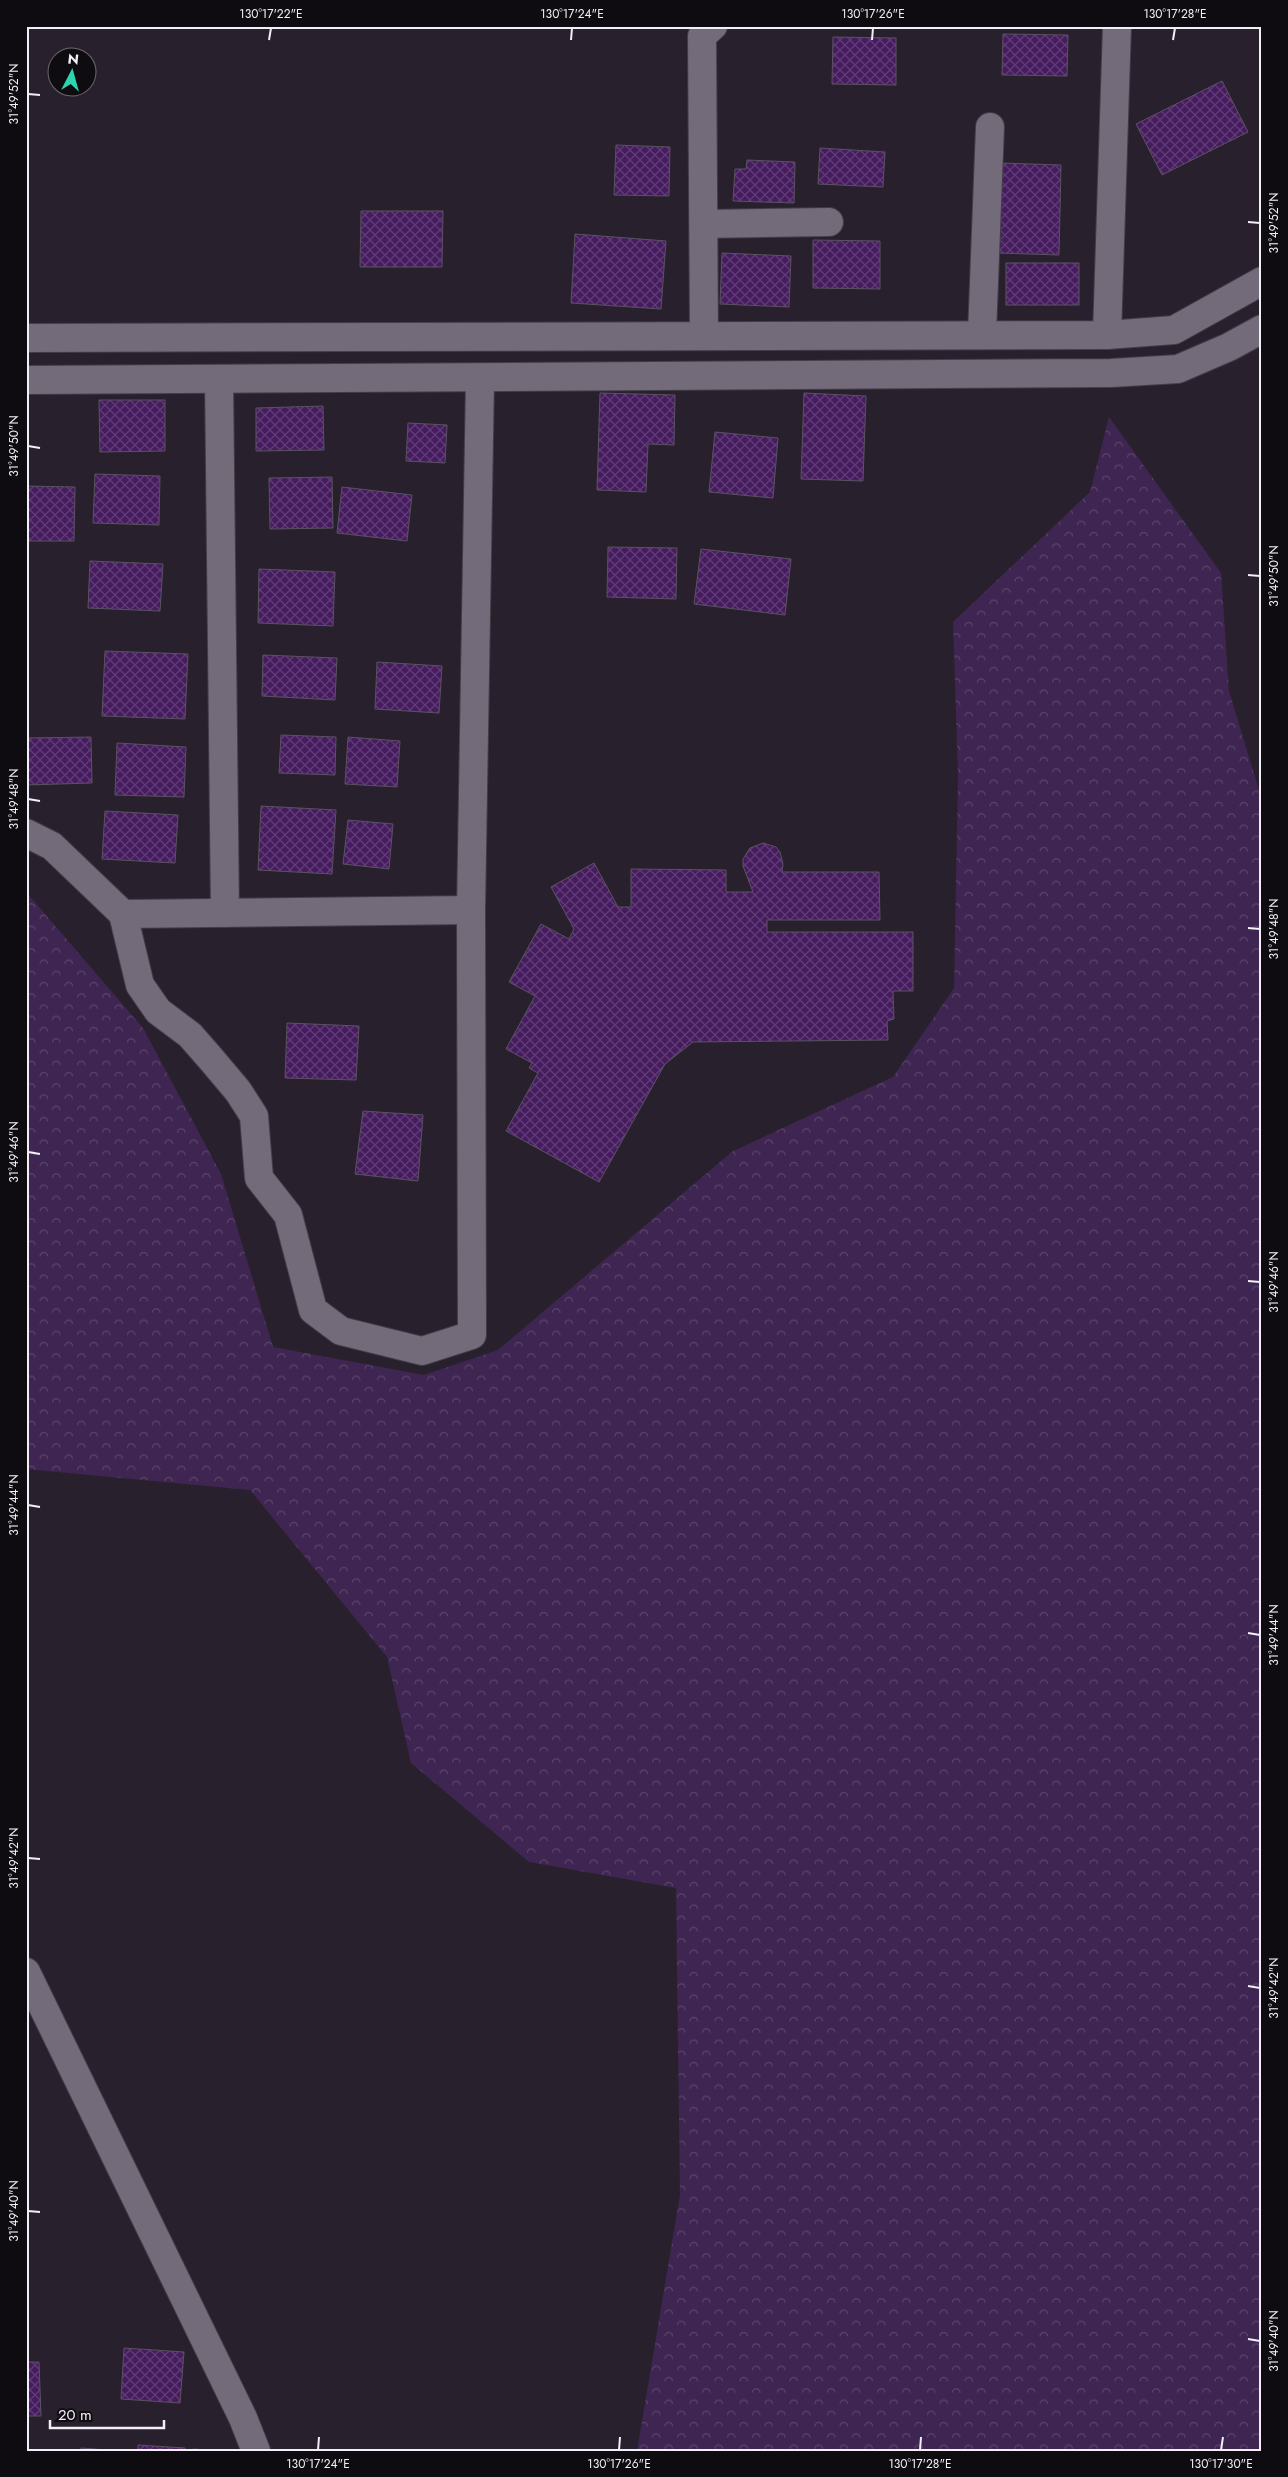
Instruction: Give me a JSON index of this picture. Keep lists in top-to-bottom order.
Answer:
{
  "scale_bar": "20 m",
  "north": "top",
  "coordinates": [
    "130°17'22\"E",
    "130°17'24\"E",
    "130°17'26\"E",
    "130°17'28\"E",
    "31°49'52\"N",
    "31°49'50\"N",
    "31°49'48\"N",
    "31°49'46\"N",
    "31°49'44\"N",
    "31°49'42\"N",
    "31°49'40\"N",
    "130°17'30\"E"
  ]
}
